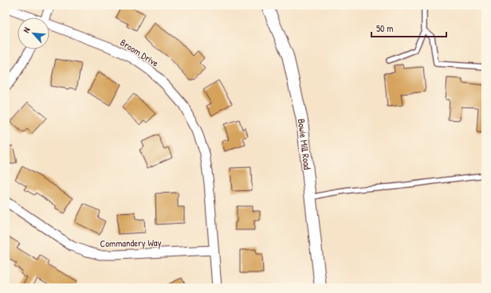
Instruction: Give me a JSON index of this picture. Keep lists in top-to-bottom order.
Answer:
{
  "streets": {
    "street": ["Broom Drive", "Bowie Mill Road", "Commandery Way"]
  },
  "crossings": [
    ["Broom Drive", "Commandery Way"]
  ],
  "scale_bar": "50 m",
  "north": "top left"
}
